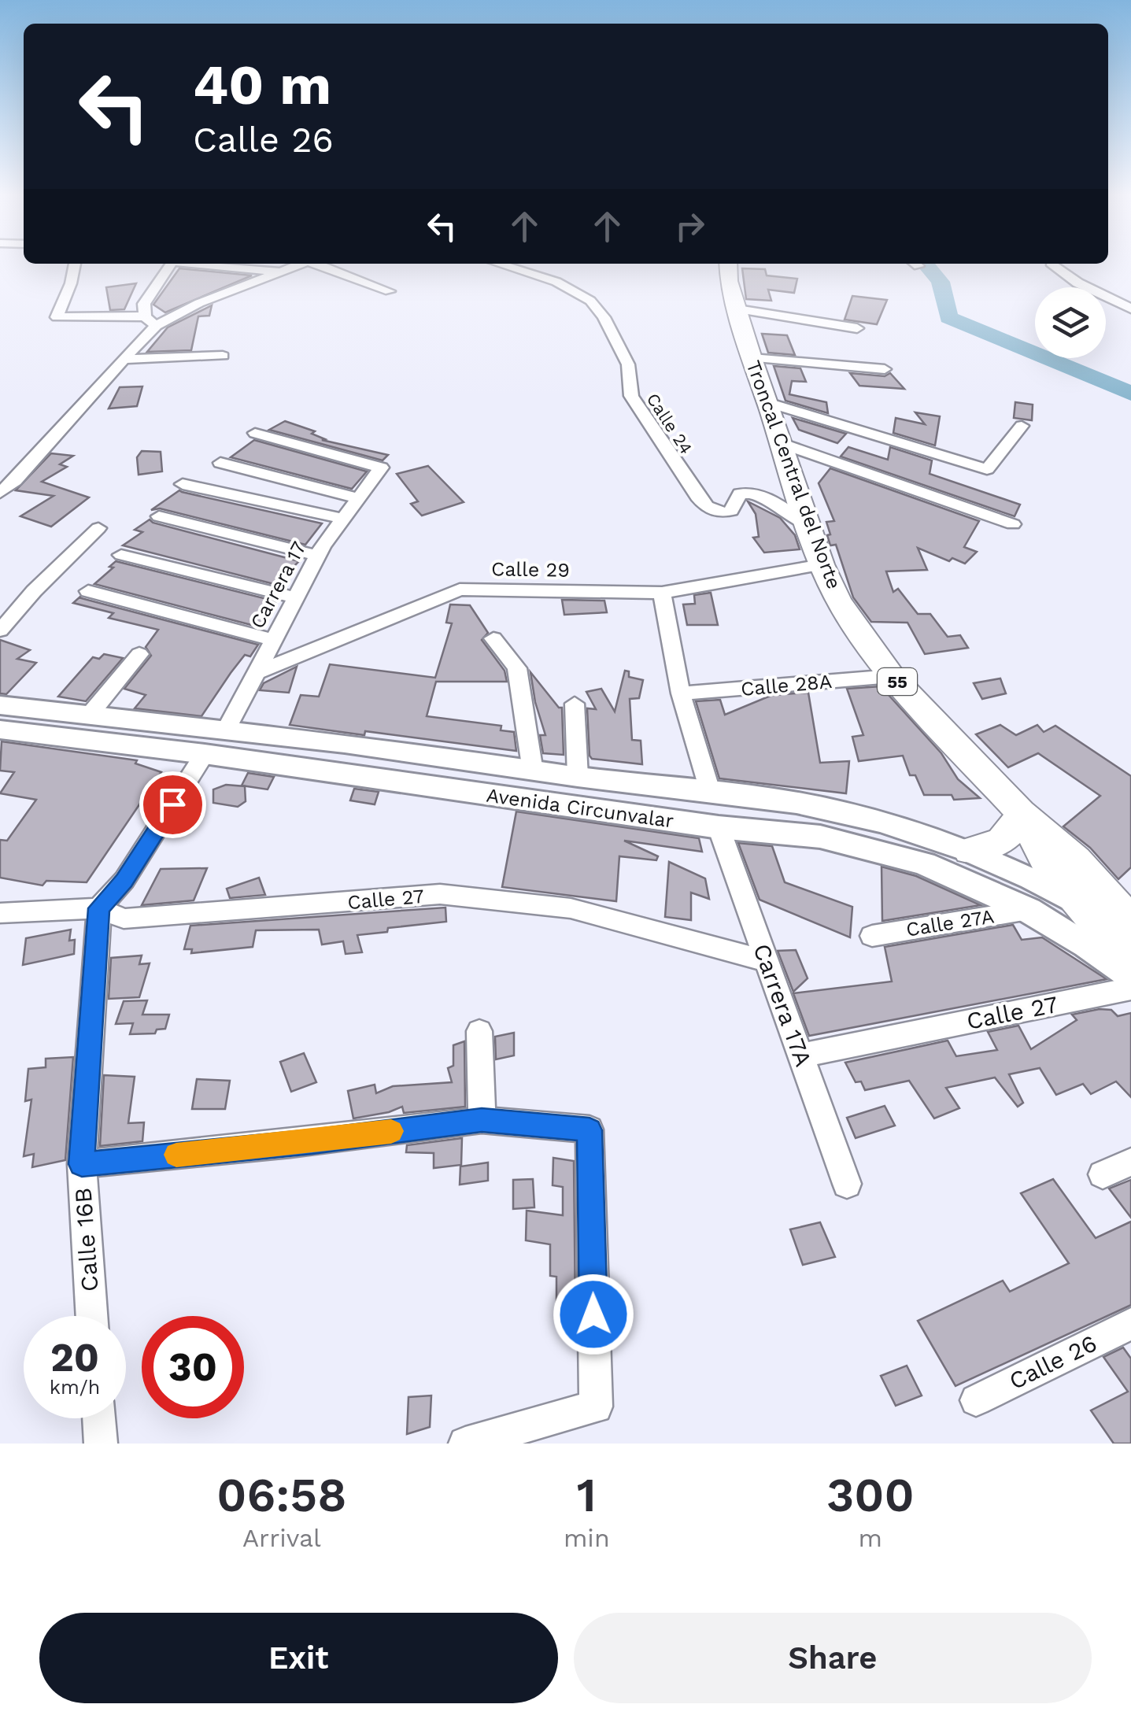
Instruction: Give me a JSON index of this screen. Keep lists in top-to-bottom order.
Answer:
{
  "streets": {
    "highway": ["Troncal Central del Norte", "55", "Avenida Circunvalar"],
    "street": [
      "Calle 24",
      "Calle 29",
      "Carrera 17",
      "Calle 28A",
      "Calle 27",
      "Calle 27A",
      "Carrera 17A",
      "Calle 16B",
      "Calle 26"
    ]
  },
  "crossings": [
    ["Calle 24", "Troncal Central del Norte"],
    ["Troncal Central del Norte", "Calle 29"],
    ["Troncal Central del Norte", "55"],
    ["Troncal Central del Norte", "Calle 28A"],
    ["Troncal Central del Norte", "Avenida Circunvalar"],
    ["Calle 29", "Carrera 17"],
    ["Carrera 17", "Avenida Circunvalar"],
    ["55", "Avenida Circunvalar"],
    ["Avenida Circunvalar", "Calle 27A"],
    ["Avenida Circunvalar", "Carrera 17A"],
    ["Calle 27", "Carrera 17A"],
    ["Calle 27", "Calle 16B"]
  ],
  "page": {
    "turn": ["40 m", "Calle 26"],
    "speed": "20 km/h",
    "limit": "30",
    "eta": [
      "06:58",
      "Arrival",
      "1",
      "min",
      "300",
      "m"
    ],
    "buttons": ["Exit", "Share"]
  }
}
